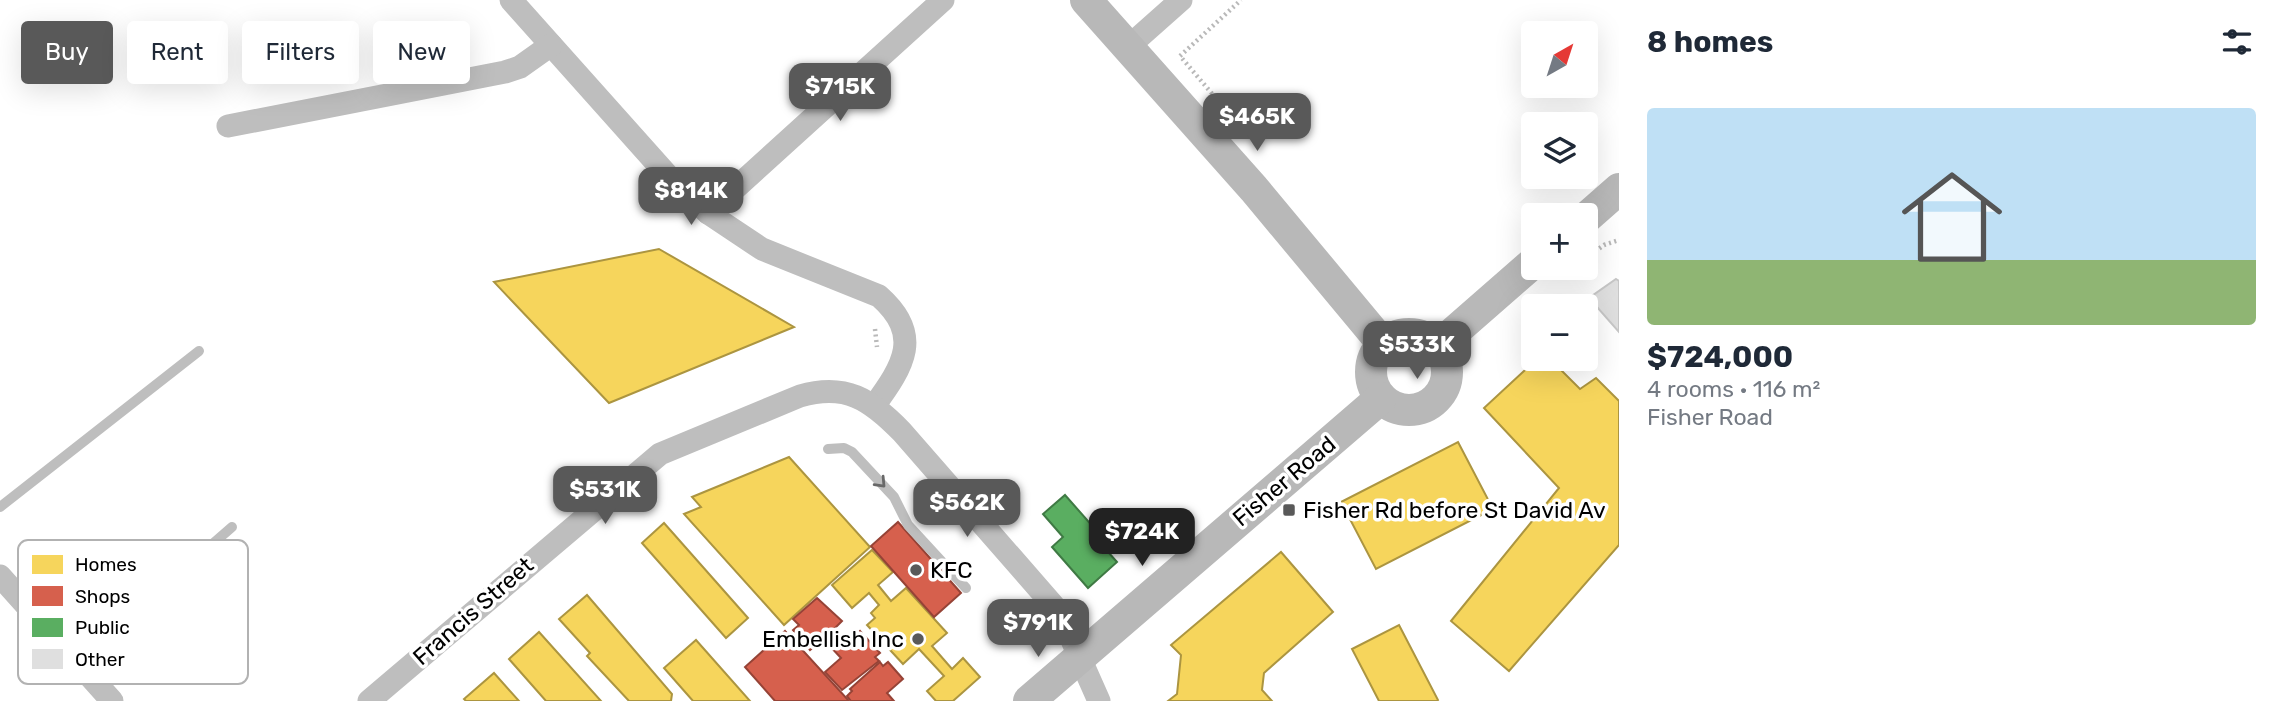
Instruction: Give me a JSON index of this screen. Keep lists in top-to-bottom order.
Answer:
{
  "streets": {
    "main road": ["Fisher Road"],
    "street": ["Francis Street"]
  },
  "crossings": [
    ["Fisher Road", "Francis Street"]
  ],
  "places": {
    "transit": ["Fisher Rd before St David Av"],
    "other": ["KFC", "Embellish Inc"]
  },
  "legend": [
    "Homes",
    "Shops",
    "Public",
    "Other"
  ],
  "north": "top right",
  "page": {
    "heading": "8 homes",
    "map_buttons": ["+", "−"],
    "chip": [
      "Buy",
      "Rent",
      "Filters",
      "New"
    ],
    "price": [
      "$715K",
      "$465K",
      "$814K",
      "$533K",
      "$531K",
      "$562K",
      "$724K",
      "$791K"
    ],
    "list": [
      {
        "name": "$724,000",
        "note": "4 rooms · 116 m² · Fisher Road"
      }
    ]
  }
}
